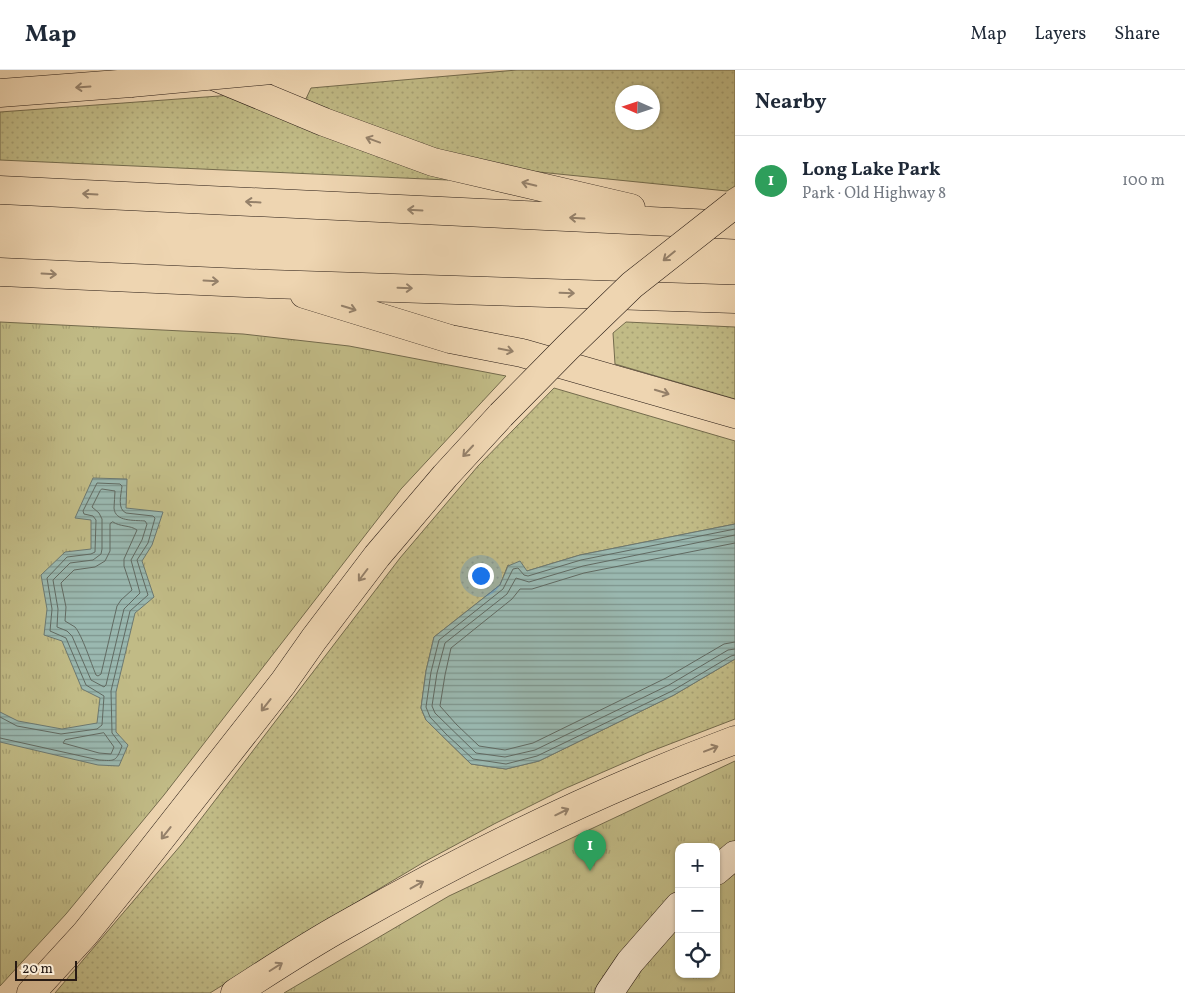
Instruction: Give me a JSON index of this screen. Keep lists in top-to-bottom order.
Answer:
{
  "scale_bar": "20 m",
  "north": "left",
  "page": {
    "header": "Map",
    "nav": ["Map", "Layers", "Share"],
    "heading": "Nearby",
    "list": [
      {
        "mark": "1",
        "name": "Long Lake Park",
        "note": "Park · Old Highway 8",
        "value": "100 m"
      }
    ],
    "pins": "1",
    "map_buttons": ["+", "−"],
    "scale": "20 m"
  }
}
